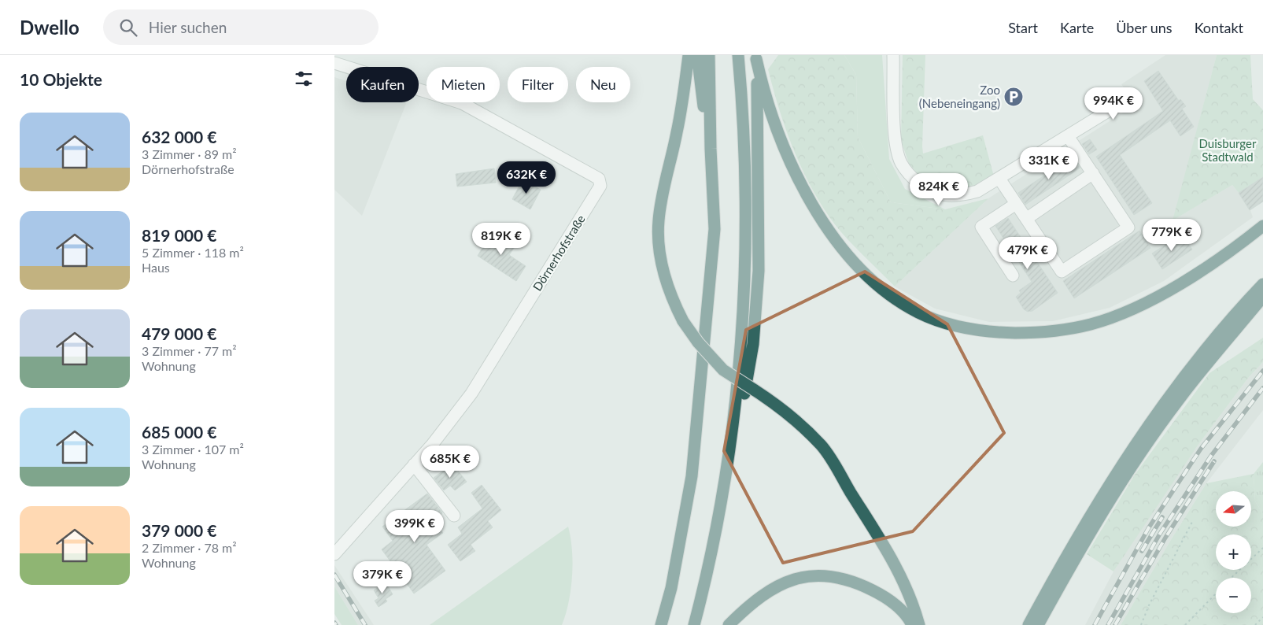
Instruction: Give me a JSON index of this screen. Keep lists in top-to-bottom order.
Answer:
{
  "streets": {
    "street": ["Dörnerhofstraße"]
  },
  "parks": ["Duisburger Stadtwald"],
  "places": {
    "parking": ["Zoo (Nebeneingang)"]
  },
  "north": "left",
  "page": {
    "header": "Dwello",
    "search": "Hier suchen",
    "nav": [
      "Start",
      "Karte",
      "Über uns",
      "Kontakt"
    ],
    "heading": "10 Objekte",
    "chip": [
      "Kaufen",
      "Mieten",
      "Filter",
      "Neu"
    ],
    "price": [
      "994K €",
      "331K €",
      "632K €",
      "824K €",
      "779K €",
      "819K €",
      "479K €",
      "685K €",
      "399K €",
      "379K €"
    ],
    "list": [
      {
        "name": "632 000 €",
        "note": "3 Zimmer · 89 m² · Dörnerhofstraße"
      },
      {
        "name": "819 000 €",
        "note": "5 Zimmer · 118 m² · Haus"
      },
      {
        "name": "479 000 €",
        "note": "3 Zimmer · 77 m² · Wohnung"
      },
      {
        "name": "685 000 €",
        "note": "3 Zimmer · 107 m² · Wohnung"
      },
      {
        "name": "379 000 €",
        "note": "2 Zimmer · 78 m² · Wohnung"
      }
    ],
    "map_buttons": ["+", "−"]
  }
}
